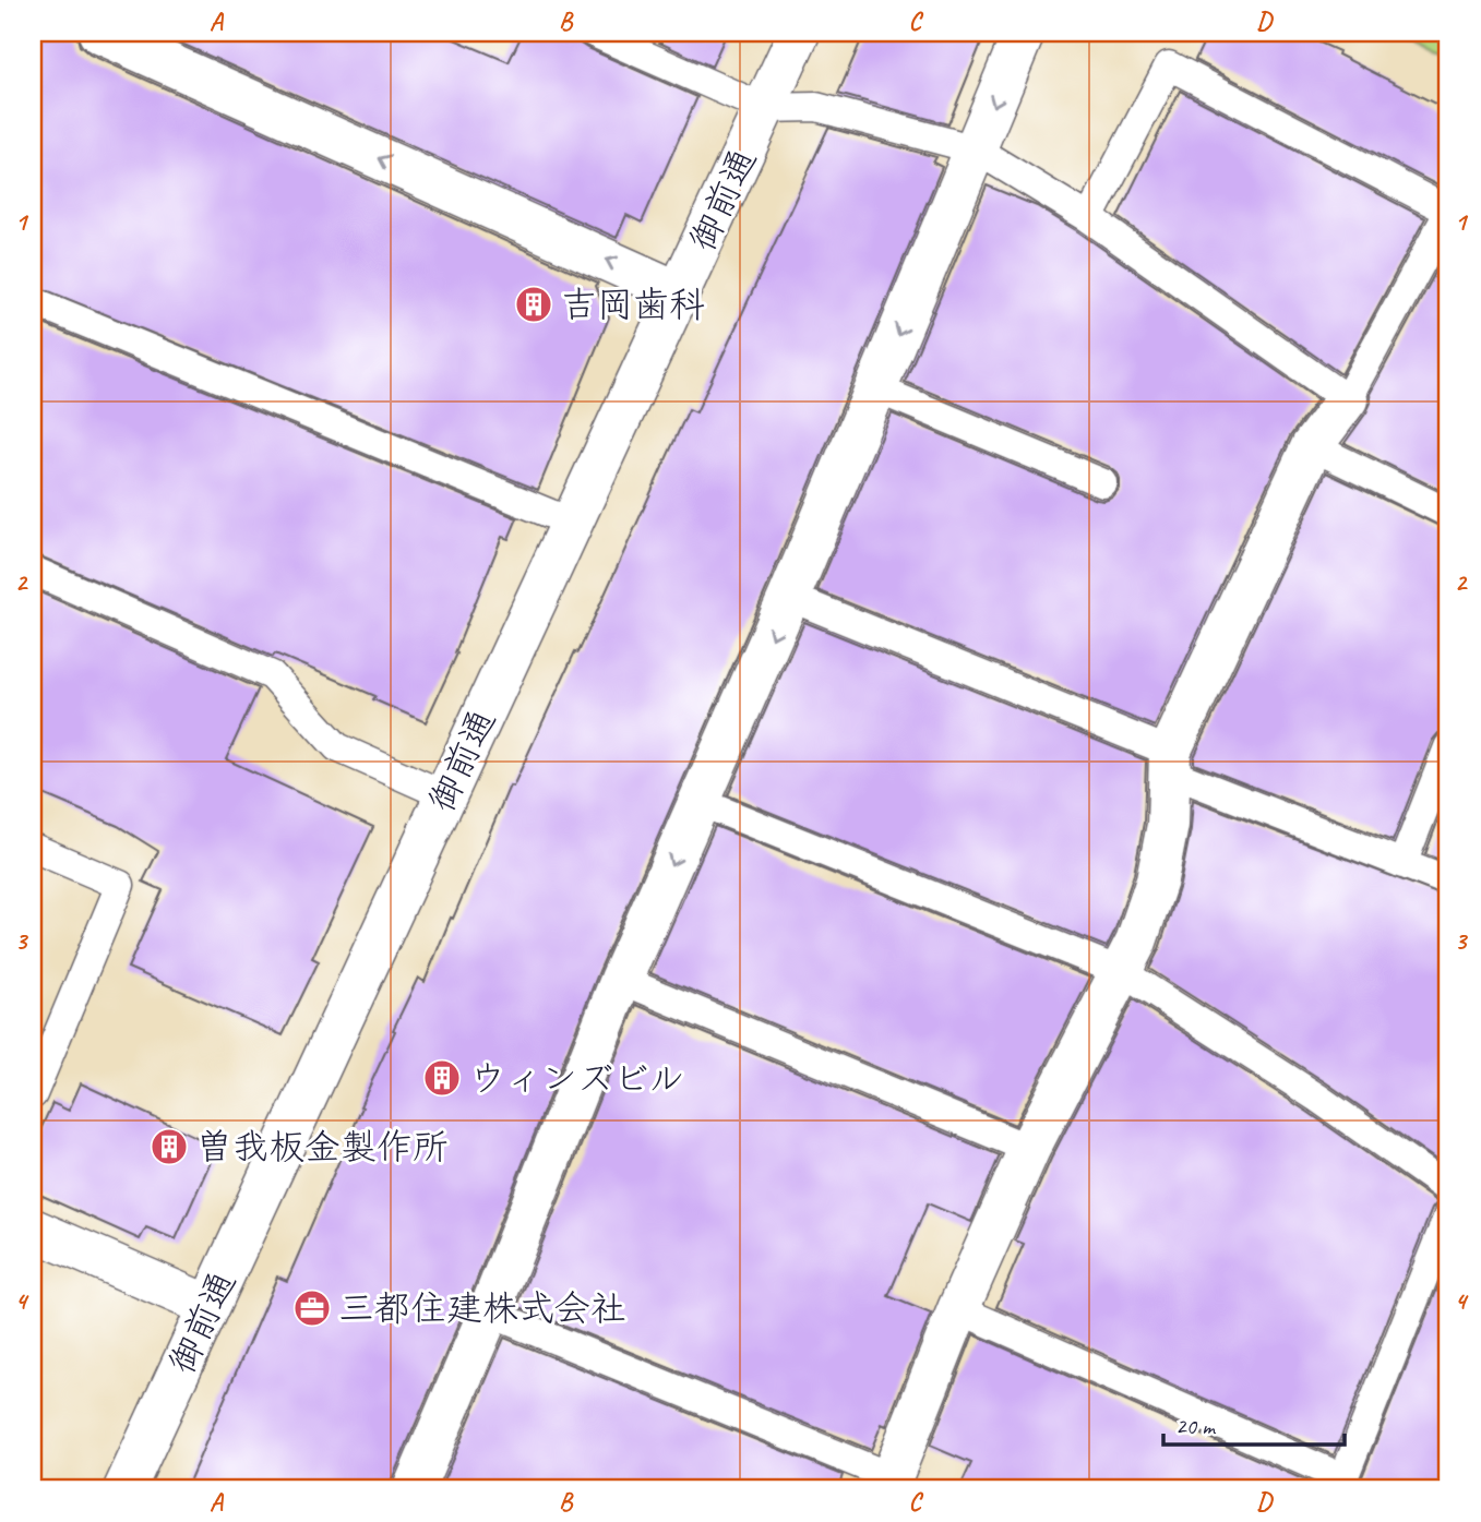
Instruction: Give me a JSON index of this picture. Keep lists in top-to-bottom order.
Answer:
{
  "streets": {
    "street": ["御前通"]
  },
  "places": {
    "building": ["吉岡歯科", "ウィンズビル", "曽我板金製作所"],
    "office": ["三都住建株式会社"]
  },
  "scale_bar": "20 m",
  "grid": {
    "columns": [
      "A",
      "B",
      "C",
      "D"
    ],
    "rows": [
      "1",
      "2",
      "3",
      "4"
    ]
  }
}
